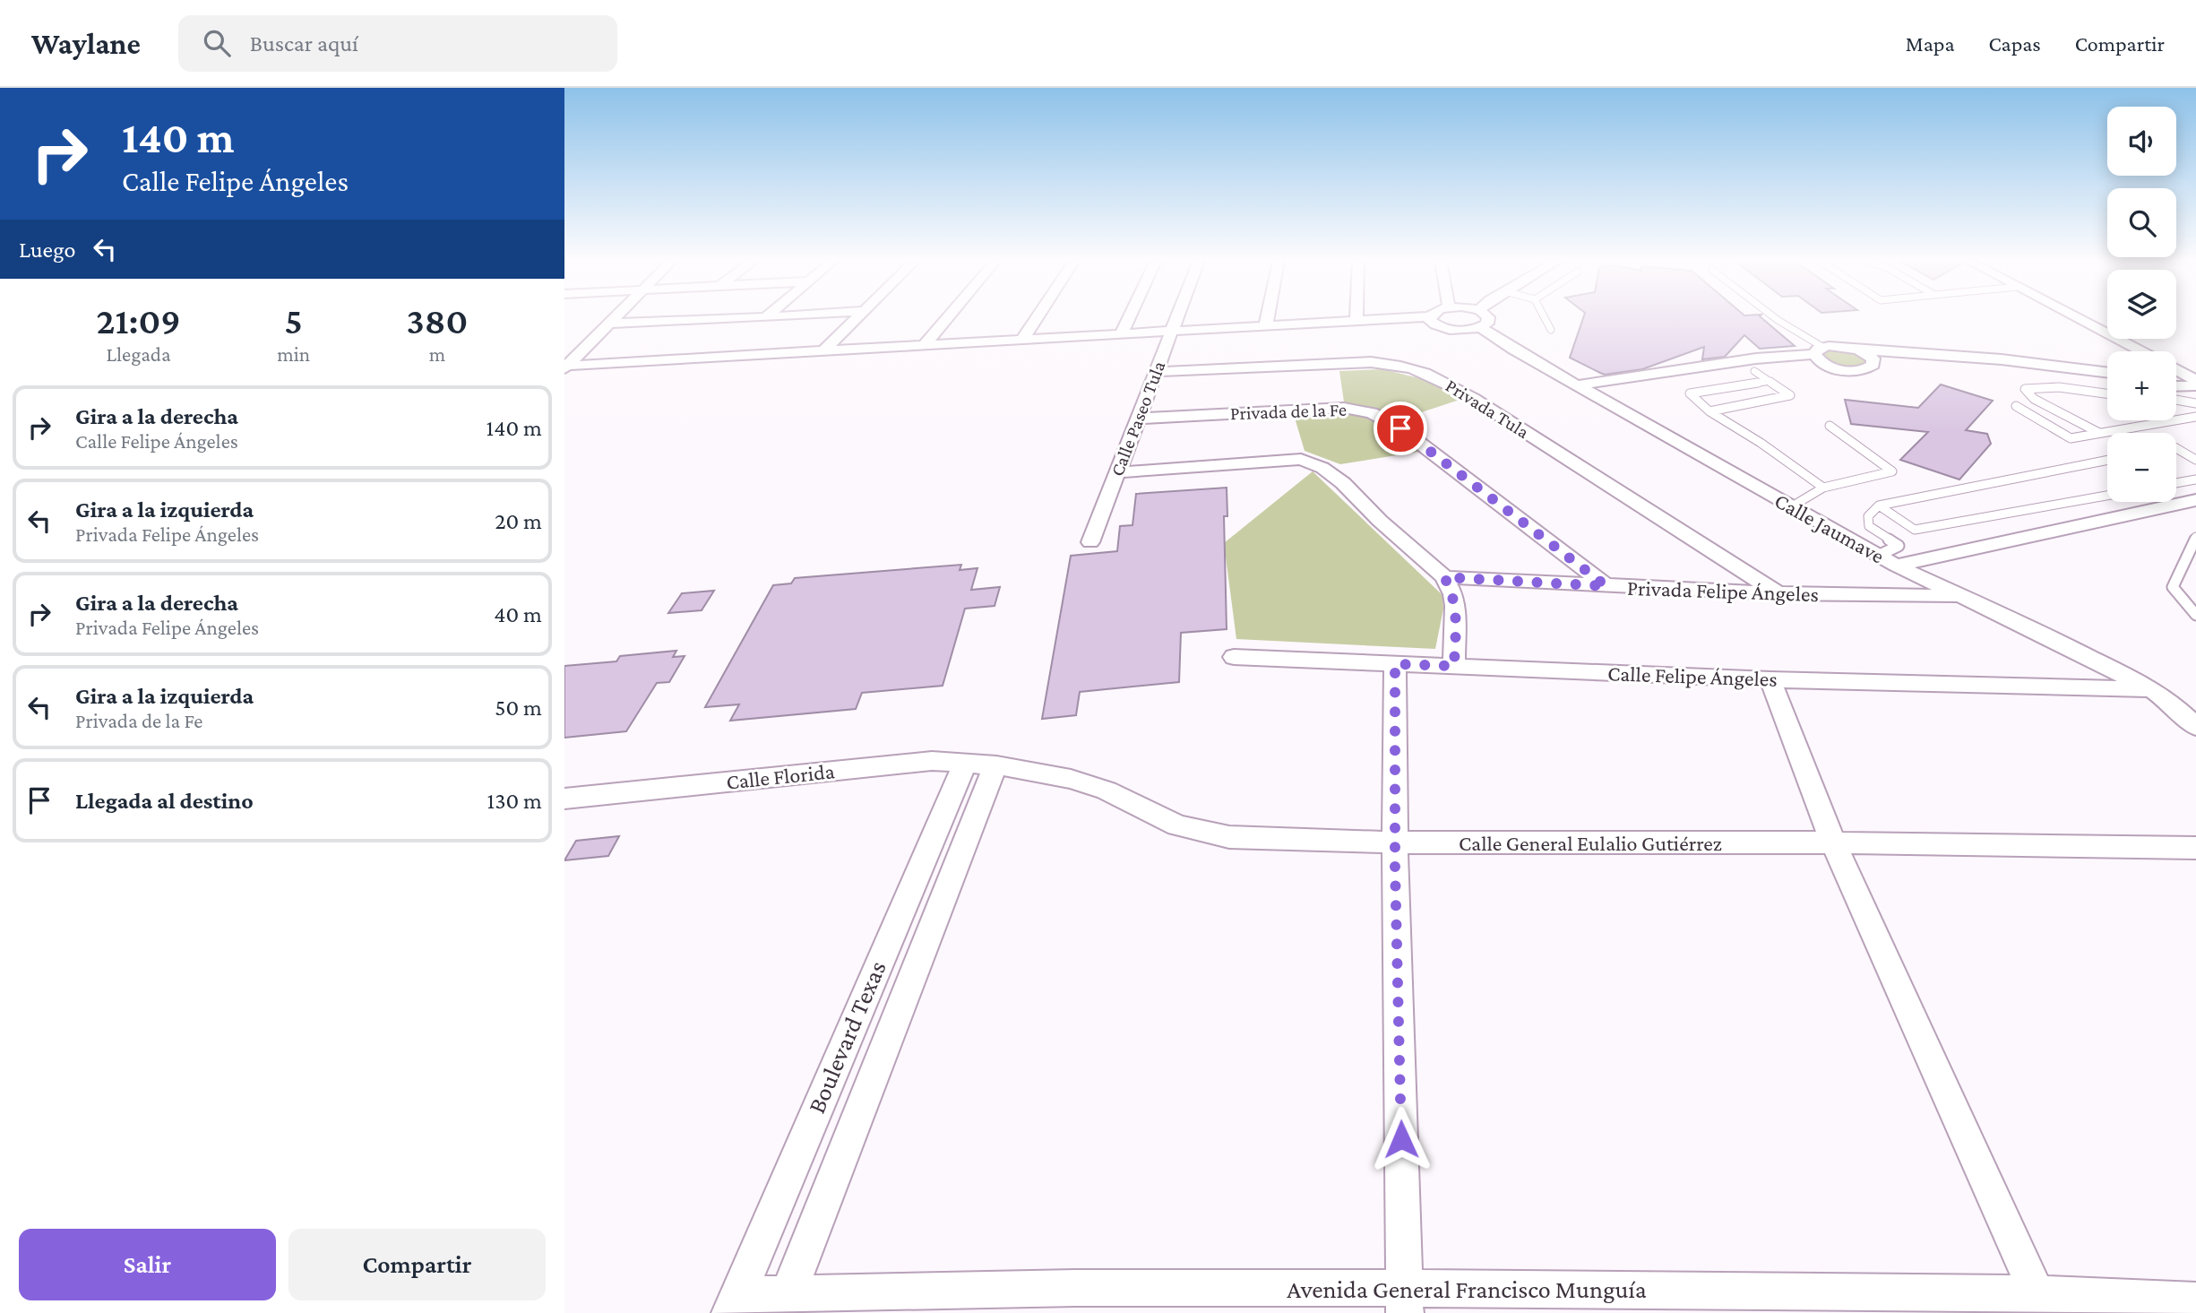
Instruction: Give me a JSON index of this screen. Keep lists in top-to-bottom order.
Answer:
{
  "streets": {
    "street": [
      "Privada Tula",
      "Privada de la Fe",
      "Calle Paseo Tula",
      "Calle Jaumave",
      "Privada Felipe Ángeles",
      "Calle Felipe Ángeles",
      "Calle Florida",
      "Calle General Eulalio Gutiérrez",
      "Boulevard Texas",
      "Avenida General Francisco Munguía"
    ]
  },
  "crossings": [
    ["Privada Tula", "Calle Paseo Tula"],
    ["Privada Tula", "Privada Felipe Ángeles"],
    ["Privada de la Fe", "Calle Paseo Tula"],
    ["Privada de la Fe", "Privada Felipe Ángeles"],
    ["Calle Jaumave", "Privada Felipe Ángeles"],
    ["Calle Jaumave", "Calle Felipe Ángeles"],
    ["Calle Florida", "Calle General Eulalio Gutiérrez"],
    ["Calle Florida", "Boulevard Texas"],
    ["Calle General Eulalio Gutiérrez", "Boulevard Texas"],
    ["Boulevard Texas", "Avenida General Francisco Munguía"]
  ],
  "page": {
    "header": "Waylane",
    "search": "Buscar aquí",
    "nav": ["Mapa", "Capas", "Compartir"],
    "turn": ["140 m", "Calle Felipe Ángeles"],
    "map_buttons": ["+", "−"],
    "then": "Luego",
    "eta": [
      "21:09",
      "Llegada",
      "5",
      "min",
      "380",
      "m"
    ],
    "list": [
      {
        "name": "Gira a la derecha",
        "note": "Calle Felipe Ángeles",
        "value": "140 m"
      },
      {
        "name": "Gira a la izquierda",
        "note": "Privada Felipe Ángeles",
        "value": "20 m"
      },
      {
        "name": "Gira a la derecha",
        "note": "Privada Felipe Ángeles",
        "value": "40 m"
      },
      {
        "name": "Gira a la izquierda",
        "note": "Privada de la Fe",
        "value": "50 m"
      },
      {
        "name": "Llegada al destino",
        "value": "130 m"
      }
    ],
    "buttons": ["Salir", "Compartir"]
  }
}
